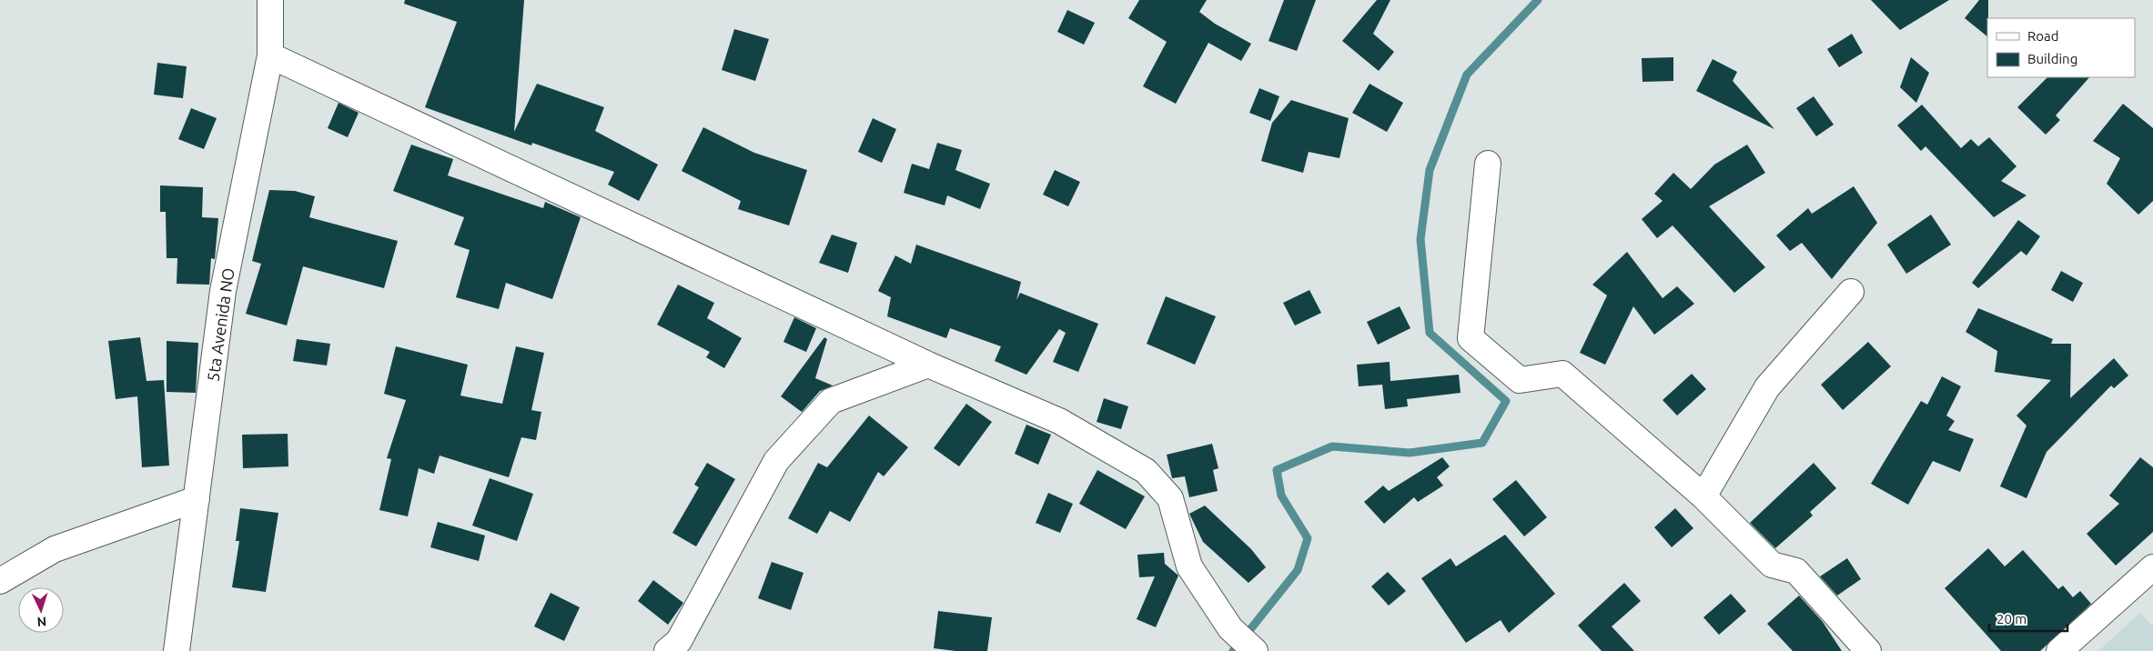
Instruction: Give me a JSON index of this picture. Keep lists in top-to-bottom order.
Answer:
{
  "streets": {
    "street": ["5ta Avenida NO"]
  },
  "legend": ["Road", "Building"],
  "scale_bar": "20 m",
  "north": "bottom"
}
